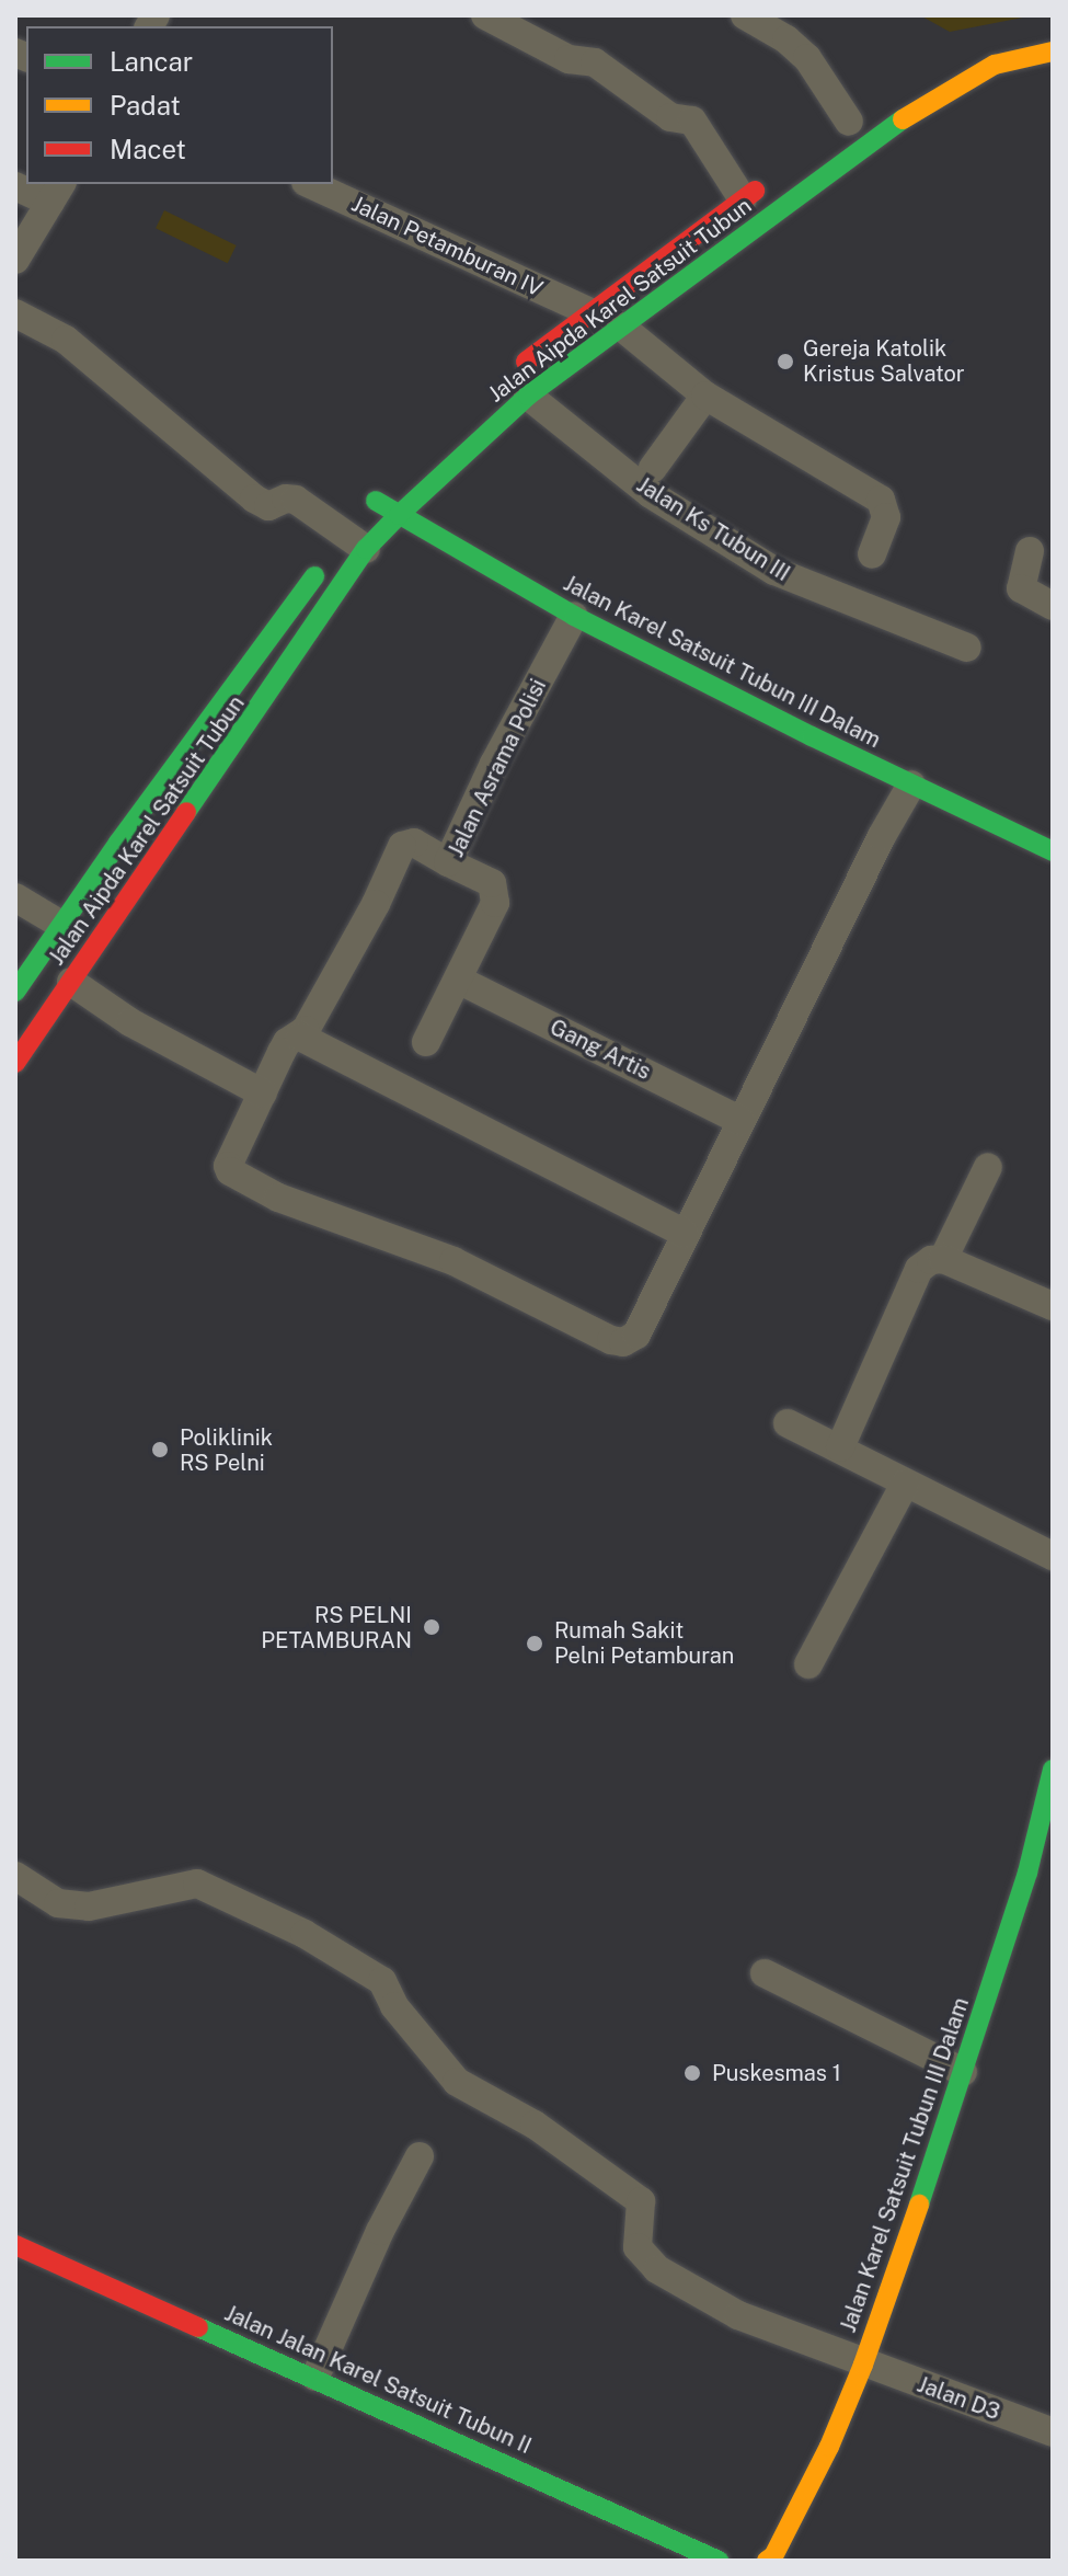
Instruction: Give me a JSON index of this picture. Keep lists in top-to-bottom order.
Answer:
{
  "streets": {
    "main road": ["Jalan Aipda Karel Satsuit Tubun", "Jalan Karel Satsuit Tubun III Dalam", "Jalan Jalan Karel Satsuit Tubun II"],
    "street": [
      "Jalan Petamburan IV",
      "Jalan Ks Tubun III",
      "Jalan Asrama Polisi",
      "Gang Artis",
      "Jalan D3"
    ]
  },
  "crossings": [
    ["Jalan Petamburan IV", "Jalan Aipda Karel Satsuit Tubun"],
    ["Jalan Aipda Karel Satsuit Tubun", "Jalan Ks Tubun III"],
    ["Jalan Aipda Karel Satsuit Tubun", "Jalan Karel Satsuit Tubun III Dalam"],
    ["Jalan Karel Satsuit Tubun III Dalam", "Jalan Asrama Polisi"],
    ["Jalan Karel Satsuit Tubun III Dalam", "Jalan D3"],
    ["Jalan Asrama Polisi", "Gang Artis"]
  ],
  "places": [
    "Gereja Katolik Kristus Salvator",
    "Poliklinik RS Pelni",
    "RS PELNI PETAMBURAN",
    "Rumah Sakit Pelni Petamburan",
    "Puskesmas 1"
  ],
  "legend": ["Lancar", "Padat", "Macet"]
}
